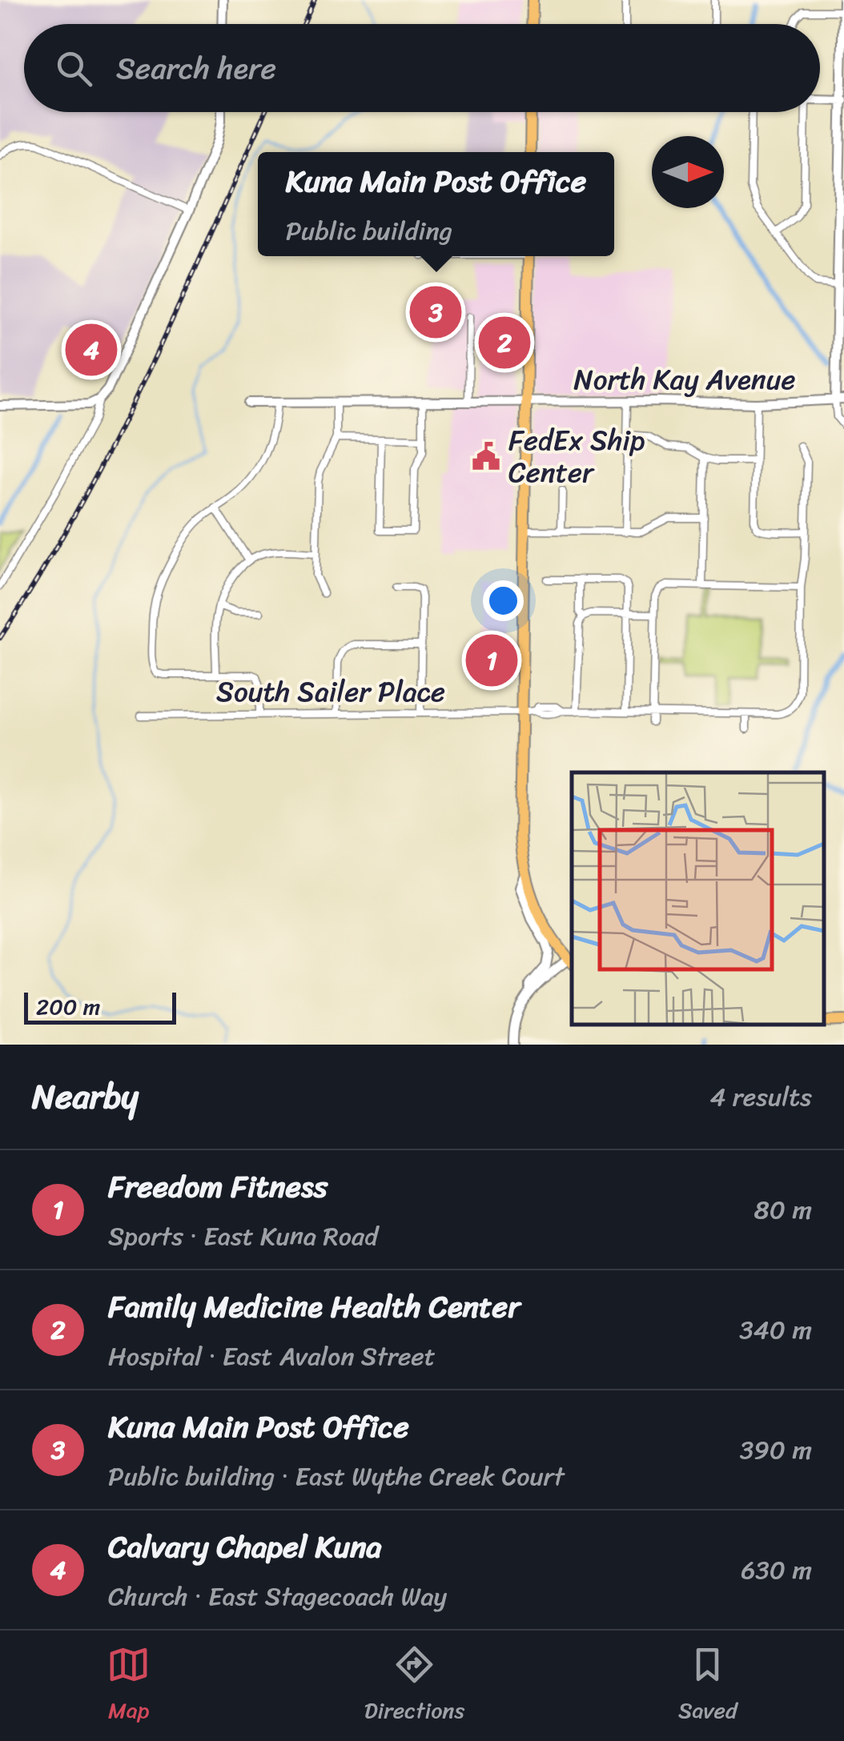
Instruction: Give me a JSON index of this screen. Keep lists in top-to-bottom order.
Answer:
{
  "streets": {
    "street": ["North Kay Avenue", "South Sailer Place"]
  },
  "places": {
    "public building": ["FedEx Ship Center"]
  },
  "scale_bar": "200 m",
  "north": "right",
  "page": {
    "search": "Search here",
    "popup": ["Kuna Main Post Office", "Public building"],
    "pins": [
      "3",
      "2",
      "4",
      "1"
    ],
    "scale": "200 m",
    "heading": ["Nearby", "4 results"],
    "list": [
      {
        "mark": "1",
        "name": "Freedom Fitness",
        "note": "Sports · East Kuna Road",
        "value": "80 m"
      },
      {
        "mark": "2",
        "name": "Family Medicine Health Center",
        "note": "Hospital · East Avalon Street",
        "value": "340 m"
      },
      {
        "mark": "3",
        "name": "Kuna Main Post Office",
        "note": "Public building · East Wythe Creek Court",
        "value": "390 m"
      },
      {
        "mark": "4",
        "name": "Calvary Chapel Kuna",
        "note": "Church · East Stagecoach Way",
        "value": "630 m"
      }
    ],
    "nav": ["Map", "Directions", "Saved"]
  }
}
